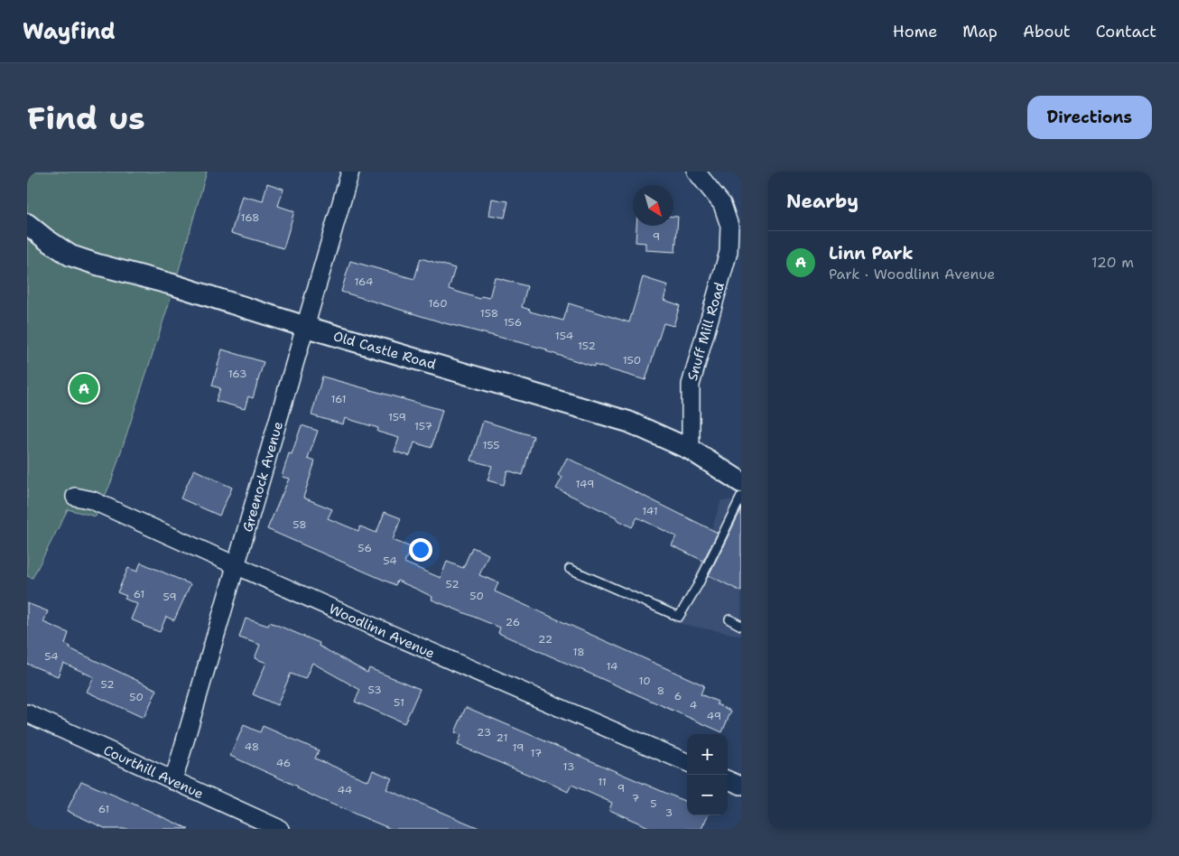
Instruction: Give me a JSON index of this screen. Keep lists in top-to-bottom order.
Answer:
{
  "streets": {
    "street": [
      "Snuff Mill Road",
      "Old Castle Road",
      "Greenock Avenue",
      "Woodlinn Avenue",
      "Courthill Avenue"
    ]
  },
  "crossings": [
    ["Snuff Mill Road", "Old Castle Road"],
    ["Old Castle Road", "Greenock Avenue"],
    ["Greenock Avenue", "Woodlinn Avenue"],
    ["Greenock Avenue", "Courthill Avenue"]
  ],
  "house_numbers": [
    "168",
    "9",
    "164",
    "160",
    "158",
    "156",
    "154",
    "152",
    "150",
    "163",
    "161",
    "159",
    "157",
    "155",
    "149",
    "141",
    "58",
    "56",
    "54",
    "52",
    "61",
    "50",
    "59",
    "26",
    "22",
    "18",
    "54",
    "14",
    "10",
    "52",
    "53",
    "8",
    "6",
    "50",
    "51",
    "4",
    "49",
    "23",
    "21",
    "48",
    "19",
    "17",
    "46",
    "13",
    "11",
    "9",
    "44",
    "7",
    "5",
    "61",
    "3"
  ],
  "north": "bottom right",
  "page": {
    "header": "Wayfind",
    "nav": [
      "Home",
      "Map",
      "About",
      "Contact"
    ],
    "buttons": "Directions",
    "title": "Find us",
    "heading": "Nearby",
    "list": [
      {
        "mark": "A",
        "name": "Linn Park",
        "note": "Park · Woodlinn Avenue",
        "value": "120 m"
      }
    ],
    "pins": "A",
    "map_buttons": ["+", "−"]
  }
}
